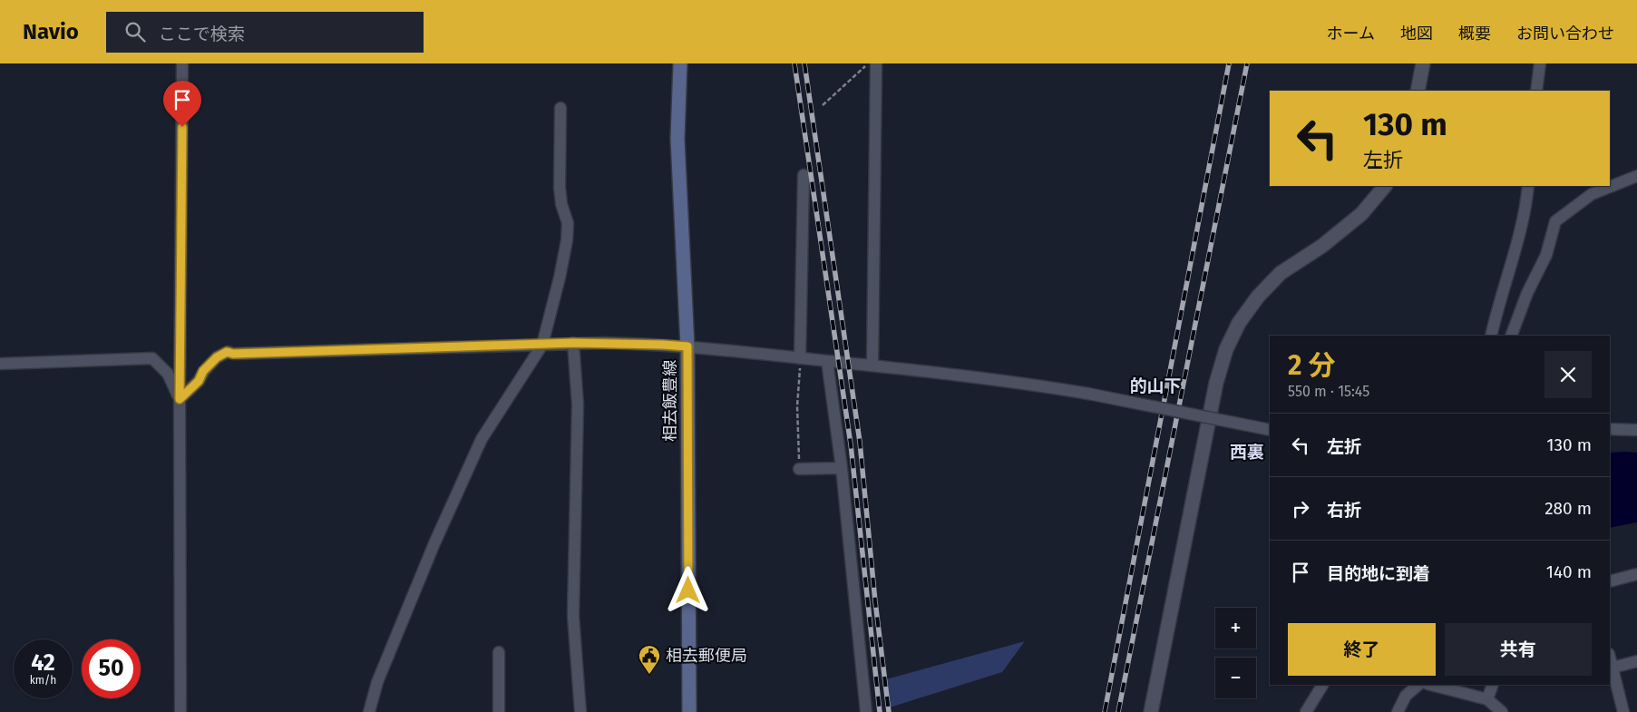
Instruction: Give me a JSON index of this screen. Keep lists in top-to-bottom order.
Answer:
{
  "streets": {
    "main road": ["相去飯豊線"]
  },
  "districts": ["的山下", "西裏"],
  "places": {
    "public building": ["相去郵便局"]
  },
  "page": {
    "header": "Navio",
    "search": "ここで検索",
    "nav": [
      "ホーム",
      "地図",
      "概要",
      "お問い合わせ"
    ],
    "turn": ["130 m", "左折"],
    "heading": ["2 分", "550 m · 15:45"],
    "list": [
      {
        "name": "左折",
        "value": "130 m"
      },
      {
        "name": "右折",
        "value": "280 m"
      },
      {
        "name": "目的地に到着",
        "value": "140 m"
      }
    ],
    "map_buttons": ["+", "−"],
    "buttons": ["終了", "共有"],
    "speed": "42 km/h",
    "limit": "50"
  }
}
